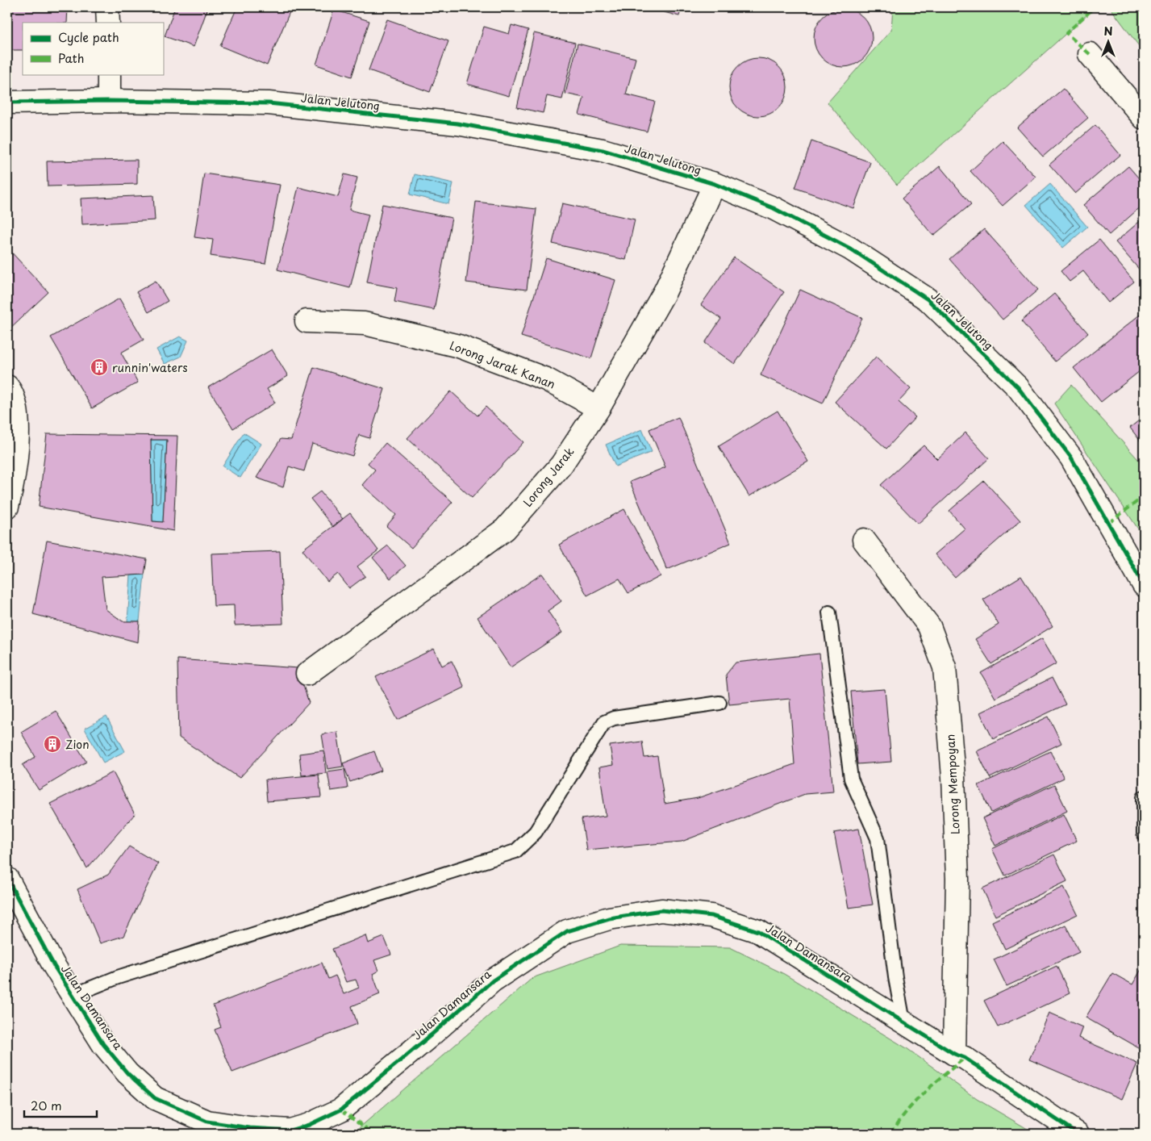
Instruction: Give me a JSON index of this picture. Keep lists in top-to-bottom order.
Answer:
{
  "streets": {
    "street": [
      "Jalan Jelutong",
      "Lorong Jarak Kanan",
      "Lorong Jarak",
      "Lorong Mempoyan",
      "Jalan Damansara"
    ]
  },
  "crossings": [
    ["Jalan Jelutong", "Lorong Jarak"],
    ["Lorong Jarak Kanan", "Lorong Jarak"],
    ["Lorong Mempoyan", "Jalan Damansara"]
  ],
  "places": {
    "building": ["runnin'waters", "Zion"]
  },
  "legend": ["Cycle path", "Path"],
  "scale_bar": "20 m",
  "north": "top"
}
